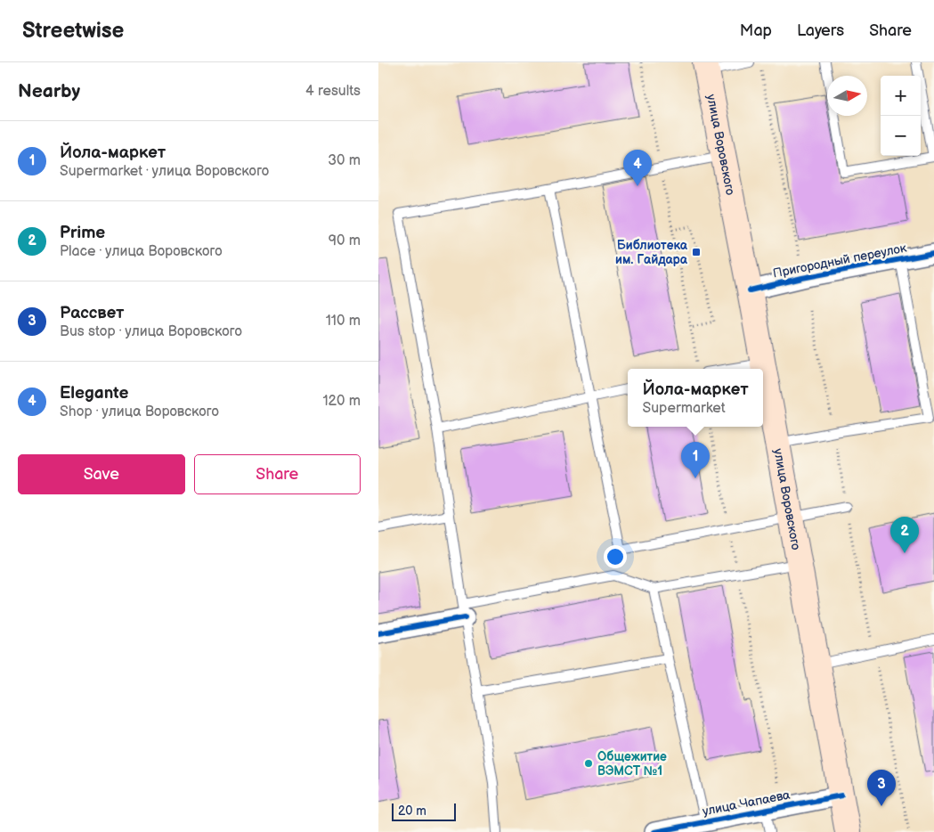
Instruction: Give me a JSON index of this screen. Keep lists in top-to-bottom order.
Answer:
{
  "streets": {
    "main road": ["улица Воровского"],
    "street": ["Пригородный переулок", "улица Чапаева"]
  },
  "crossings": [
    ["улица Воровского", "Пригородный переулок"],
    ["улица Воровского", "улица Чапаева"]
  ],
  "places": {
    "transit": ["Библиотека им. Гайдара"],
    "other": ["Общежитие ВЭМСТ №1"]
  },
  "scale_bar": "20 m",
  "north": "right",
  "page": {
    "header": "Streetwise",
    "nav": ["Map", "Layers", "Share"],
    "heading": ["Nearby", "4 results"],
    "map_buttons": ["+", "−"],
    "list": [
      {
        "mark": "1",
        "name": "Йола-маркет",
        "note": "Supermarket · улица Воровского",
        "value": "30 m"
      },
      {
        "mark": "2",
        "name": "Prime",
        "note": "Place · улица Воровского",
        "value": "90 m"
      },
      {
        "mark": "3",
        "name": "Рассвет",
        "note": "Bus stop · улица Воровского",
        "value": "110 m"
      },
      {
        "mark": "4",
        "name": "Elegante",
        "note": "Shop · улица Воровского",
        "value": "120 m"
      }
    ],
    "pins": [
      "4",
      "1",
      "2",
      "3"
    ],
    "popup": ["Йола-маркет", "Supermarket"],
    "buttons": ["Save", "Share"],
    "scale": "20 m"
  }
}
